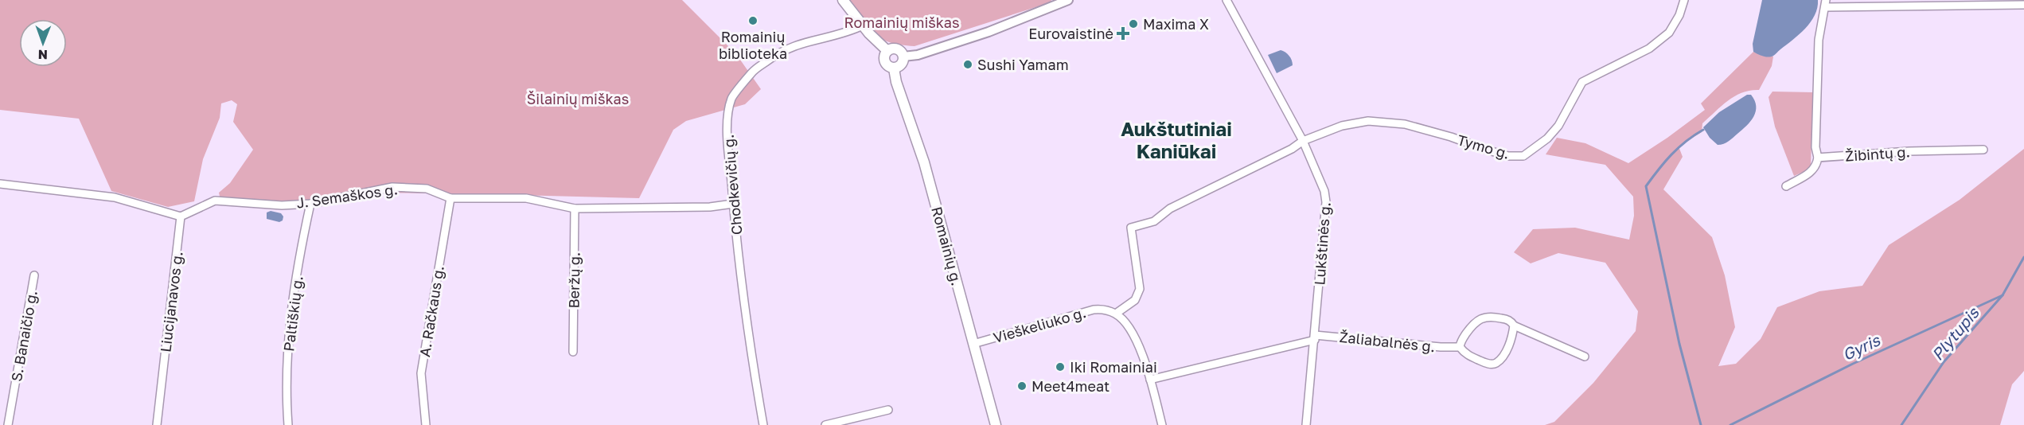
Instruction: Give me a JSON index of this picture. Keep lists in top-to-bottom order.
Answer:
{
  "streets": {
    "main road": ["Romainių g."],
    "street": [
      "Tymo g.",
      "Žibintų g.",
      "Chodkevičių g.",
      "J. Semaškos g.",
      "Lukštinės g.",
      "Beržų g.",
      "Liucijanavos g.",
      "A. Račkaus g.",
      "Paltiškių g.",
      "Vieškeliuko g.",
      "S. Banaičio g.",
      "Žaliabalnės g."
    ]
  },
  "crossings": [
    ["Tymo g.", "Lukštinės g."],
    ["Tymo g.", "Vieškeliuko g."],
    ["Chodkevičių g.", "J. Semaškos g."],
    ["J. Semaškos g.", "Beržų g."],
    ["J. Semaškos g.", "Liucijanavos g."],
    ["J. Semaškos g.", "A. Račkaus g."],
    ["J. Semaškos g.", "Paltiškių g."],
    ["Lukštinės g.", "Žaliabalnės g."],
    ["Romainių g.", "Vieškeliuko g."]
  ],
  "districts": ["Aukštutiniai Kaniūkai"],
  "water": ["Plytupis", "Gyris"],
  "parks": ["Romainių miškas", "Šilainių miškas"],
  "places": {
    "other": [
      "Romainių biblioteka",
      "Maxima X",
      "Sushi Yamam",
      "Iki Romainiai",
      "Meet4meat"
    ],
    "health": ["Eurovaistinė"]
  },
  "north": "bottom"
}
